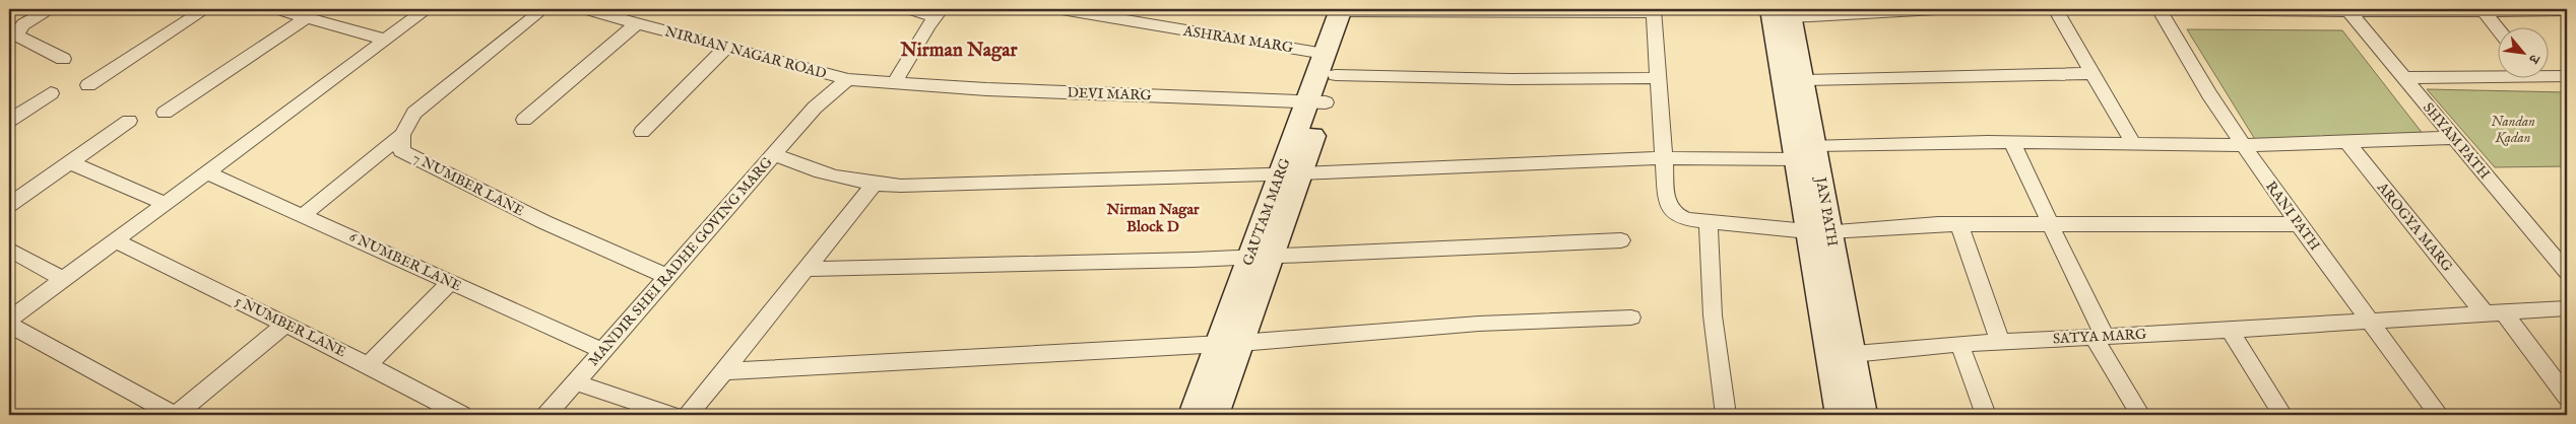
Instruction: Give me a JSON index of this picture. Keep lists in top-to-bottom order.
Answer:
{
  "streets": {
    "street": [
      "ASHRAM MARG",
      "NIRMAN NAGAR ROAD",
      "DEVI MARG",
      "SHYAM PATH",
      "7 NUMBER LANE",
      "GAUTAM MARG",
      "JAN PATH",
      "RANI PATH",
      "AROGYA MARG",
      "6 NUMBER LANE",
      "MANDIR SHEI RADHE GOVING MARG",
      "5 NUMBER LANE",
      "SATYA MARG"
    ]
  },
  "crossings": [
    ["ASHRAM MARG", "GAUTAM MARG"],
    ["NIRMAN NAGAR ROAD", "DEVI MARG"],
    ["NIRMAN NAGAR ROAD", "MANDIR SHEI RADHE GOVING MARG"],
    ["DEVI MARG", "GAUTAM MARG"],
    ["7 NUMBER LANE", "MANDIR SHEI RADHE GOVING MARG"],
    ["JAN PATH", "SATYA MARG"],
    ["RANI PATH", "SATYA MARG"],
    ["AROGYA MARG", "SATYA MARG"],
    ["6 NUMBER LANE", "MANDIR SHEI RADHE GOVING MARG"]
  ],
  "districts": ["Nirman Nagar", "Nirman Nagar Block D"],
  "parks": ["Nandan Kadan"],
  "north": "bottom right"
}
